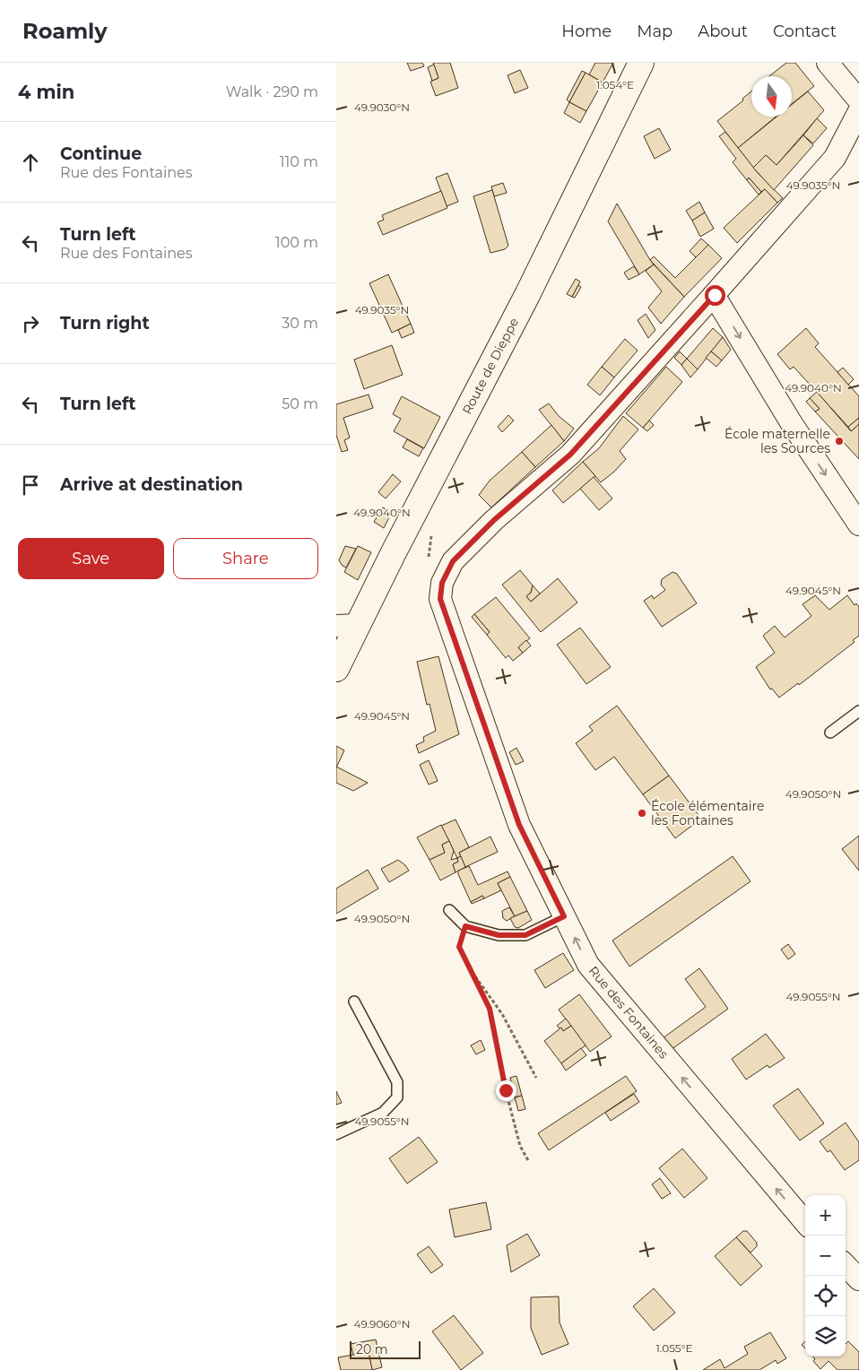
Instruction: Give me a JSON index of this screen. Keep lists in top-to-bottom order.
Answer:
{
  "streets": {
    "main road": ["Route de Dieppe"],
    "street": ["Rue des Fontaines"]
  },
  "places": ["École maternelle les Sources", "École élémentaire les Fontaines"],
  "scale_bar": "20 m",
  "north": "bottom",
  "page": {
    "header": "Roamly",
    "nav": [
      "Home",
      "Map",
      "About",
      "Contact"
    ],
    "heading": ["4 min", "Walk · 290 m"],
    "list": [
      ["Continue", "Rue des Fontaines", "110 m"],
      ["Turn left", "Rue des Fontaines", "100 m"],
      ["Turn right", "30 m"],
      ["Turn left", "50 m"],
      "Arrive at destination"
    ],
    "buttons": ["Save", "Share"],
    "map_buttons": ["+", "−"],
    "scale": "20 m"
  },
  "coordinates": [
    "1.054°E",
    "49.9030°N",
    "49.9035°N",
    "49.9040°N",
    "49.9045°N",
    "49.9050°N",
    "49.9055°N",
    "49.9060°N",
    "1.055°E"
  ]
}
